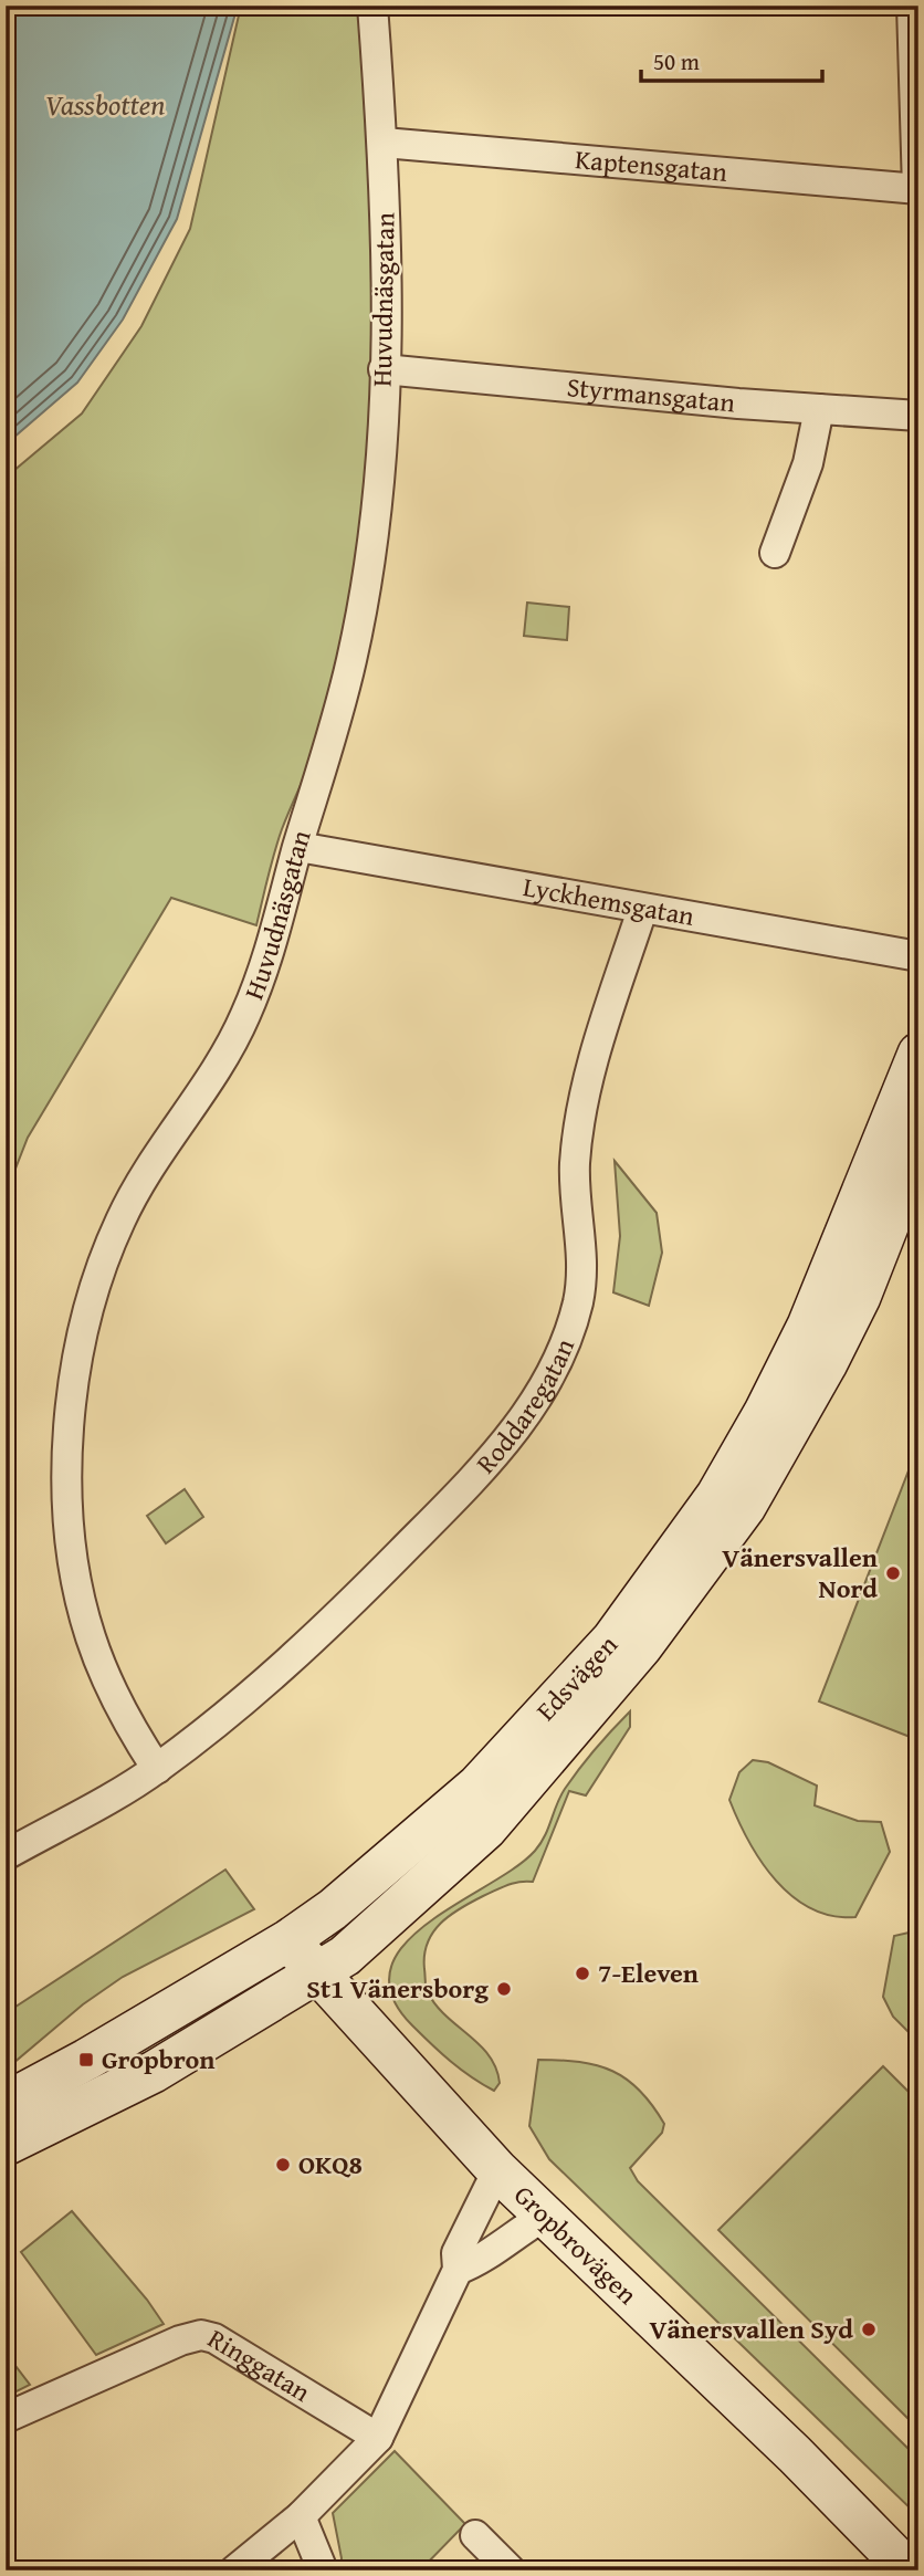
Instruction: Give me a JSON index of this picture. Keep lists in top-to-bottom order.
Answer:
{
  "streets": {
    "main road": ["Edsvägen", "Gropbrovägen"],
    "street": [
      "Kaptensgatan",
      "Huvudnäsgatan",
      "Styrmansgatan",
      "Lyckhemsgatan",
      "Roddaregatan",
      "Ringgatan"
    ]
  },
  "crossings": [
    ["Kaptensgatan", "Huvudnäsgatan"],
    ["Huvudnäsgatan", "Styrmansgatan"],
    ["Huvudnäsgatan", "Lyckhemsgatan"],
    ["Huvudnäsgatan", "Roddaregatan"],
    ["Lyckhemsgatan", "Roddaregatan"],
    ["Edsvägen", "Gropbrovägen"]
  ],
  "water": ["Vassbotten"],
  "places": {
    "other": [
      "Vänersvallen Nord",
      "7-Eleven",
      "St1 Vänersborg",
      "OKQ8",
      "Vänersvallen Syd"
    ],
    "transit": ["Gropbron"]
  },
  "scale_bar": "50 m"
}
